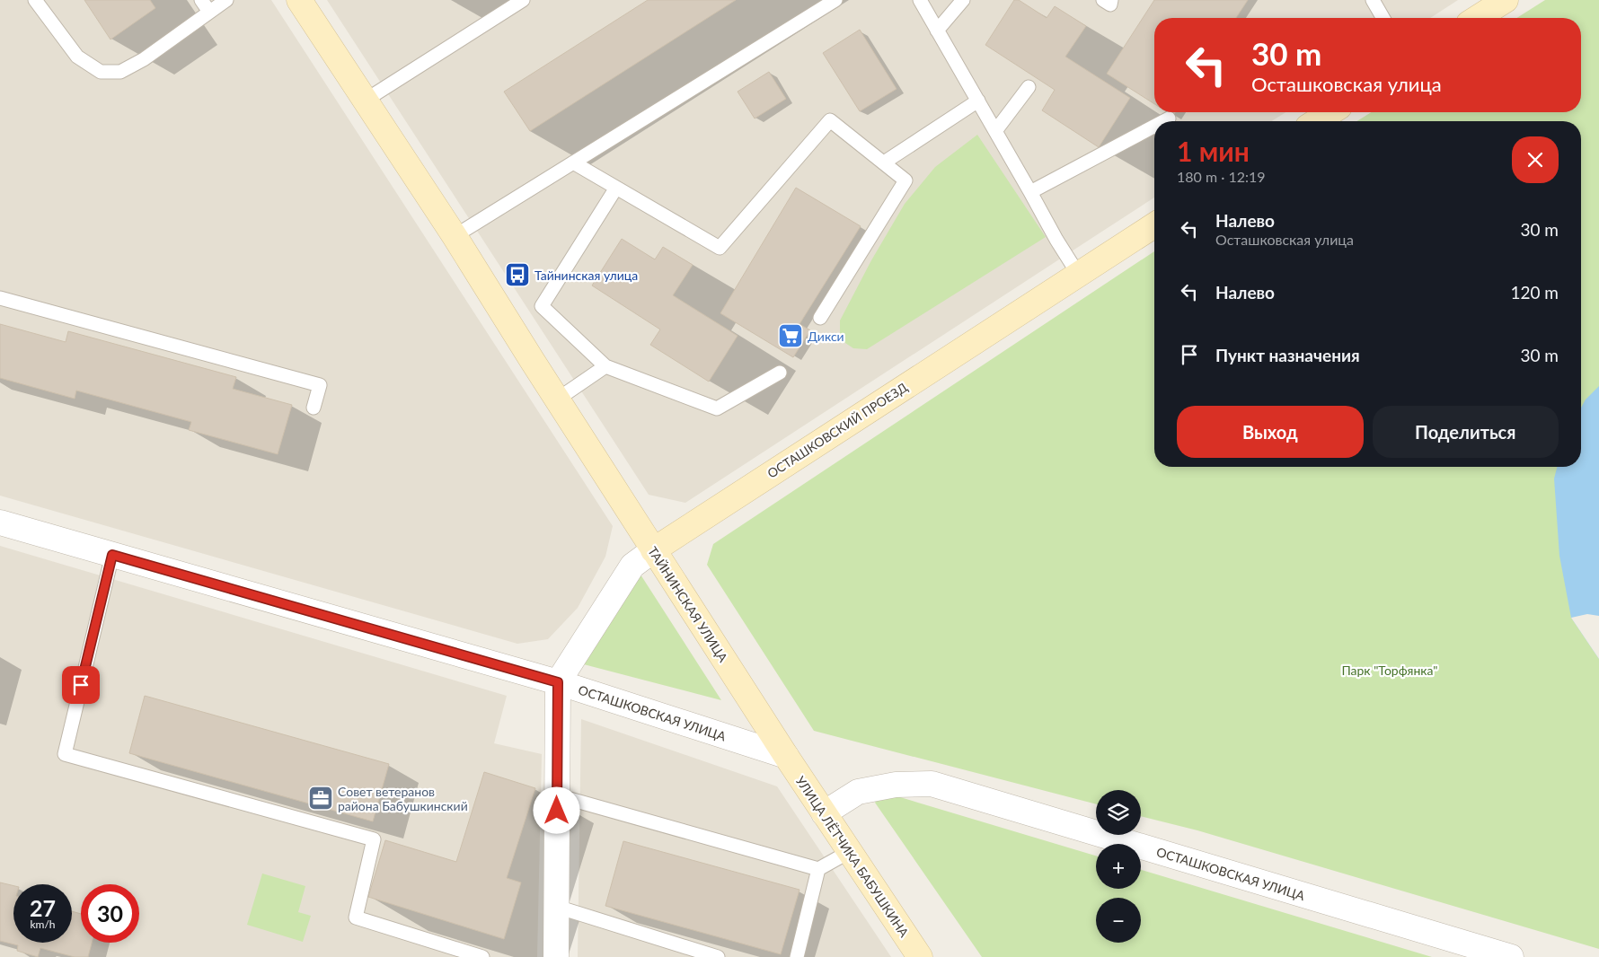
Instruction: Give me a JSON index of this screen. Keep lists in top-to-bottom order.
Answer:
{
  "streets": {
    "main road": ["ОСТАШКОВСКИЙ ПРОЕЗД", "ТАЙНИНСКАЯ УЛИЦА", "УЛИЦА ЛЁТЧИКА БАБУШКИНА"],
    "street": ["ОСТАШКОВСКАЯ УЛИЦА"]
  },
  "crossings": [
    ["ОСТАШКОВСКИЙ ПРОЕЗД", "ТАЙНИНСКАЯ УЛИЦА"],
    ["ОСТАШКОВСКИЙ ПРОЕЗД", "ОСТАШКОВСКАЯ УЛИЦА"],
    ["ТАЙНИНСКАЯ УЛИЦА", "ОСТАШКОВСКАЯ УЛИЦА"],
    ["ТАЙНИНСКАЯ УЛИЦА", "УЛИЦА ЛЁТЧИКА БАБУШКИНА"],
    ["ОСТАШКОВСКАЯ УЛИЦА", "УЛИЦА ЛЁТЧИКА БАБУШКИНА"]
  ],
  "parks": ["Парк \"Торфянка\""],
  "places": {
    "bus stop": ["Тайнинская улица"],
    "supermarket": ["Дикси"],
    "office": ["Совет ветеранов района Бабушкинский"]
  },
  "page": {
    "turn": ["30 m", "Осташковская улица"],
    "heading": ["1 мин", "180 m · 12:19"],
    "list": [
      {
        "name": "Налево",
        "note": "Осташковская улица",
        "value": "30 m"
      },
      {
        "name": "Налево",
        "value": "120 m"
      },
      {
        "name": "Пункт назначения",
        "value": "30 m"
      }
    ],
    "buttons": ["Выход", "Поделиться"],
    "map_buttons": ["+", "−"],
    "speed": "27 km/h",
    "limit": "30"
  }
}
